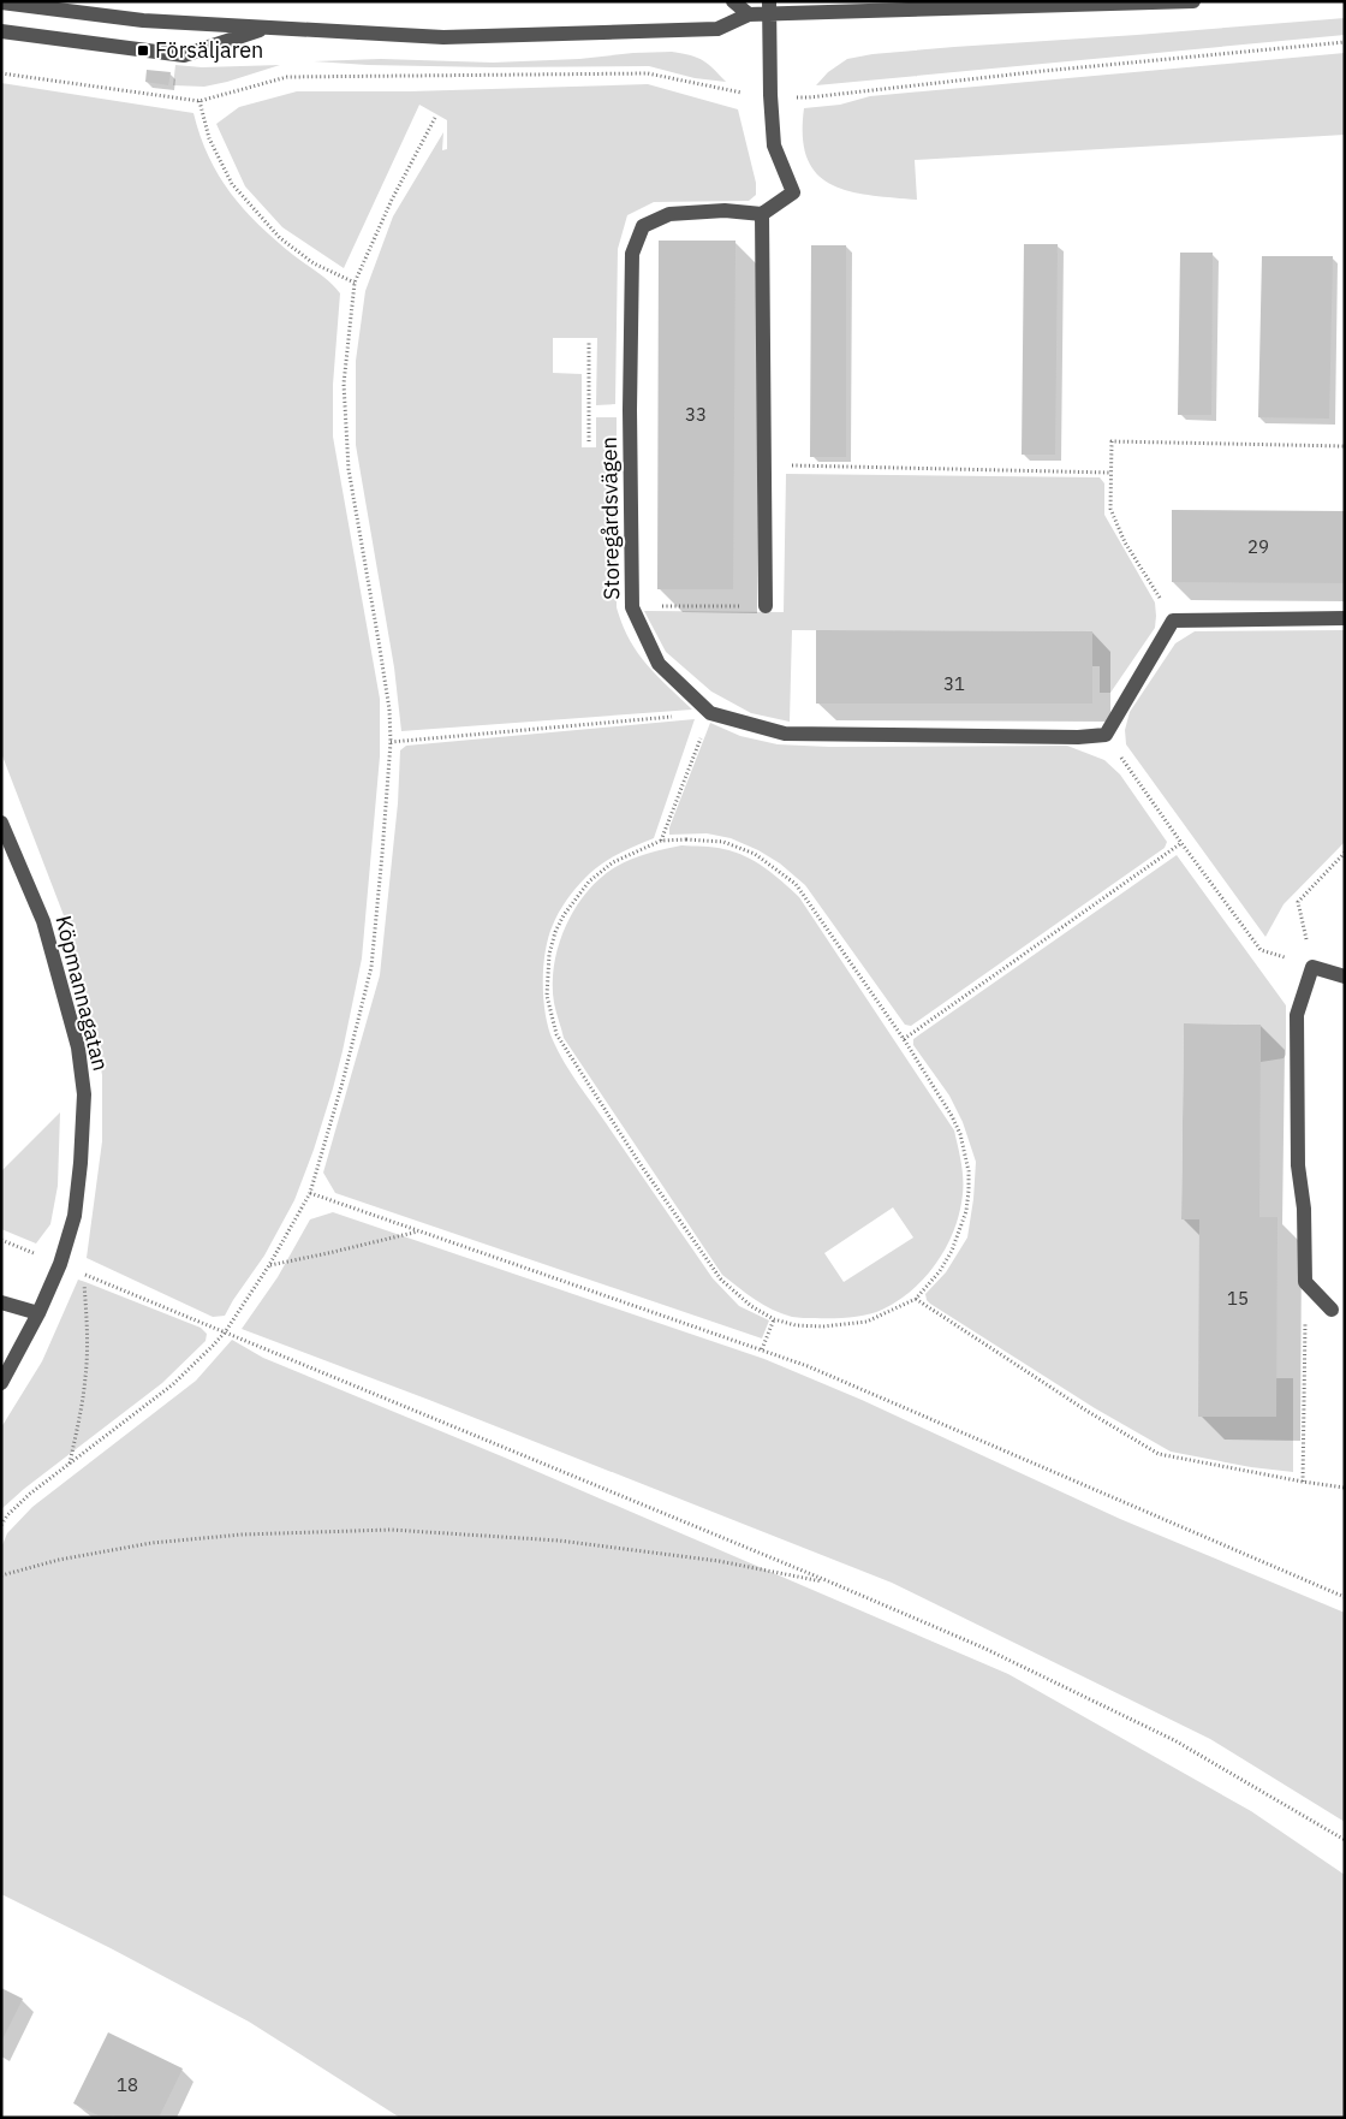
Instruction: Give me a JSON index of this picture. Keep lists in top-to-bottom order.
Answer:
{
  "streets": {
    "street": ["Storegårdsvägen", "Köpmannagatan"]
  },
  "places": {
    "transit": ["Försäljaren"]
  },
  "house_numbers": [
    "33",
    "29",
    "31",
    "15",
    "18"
  ]
}
